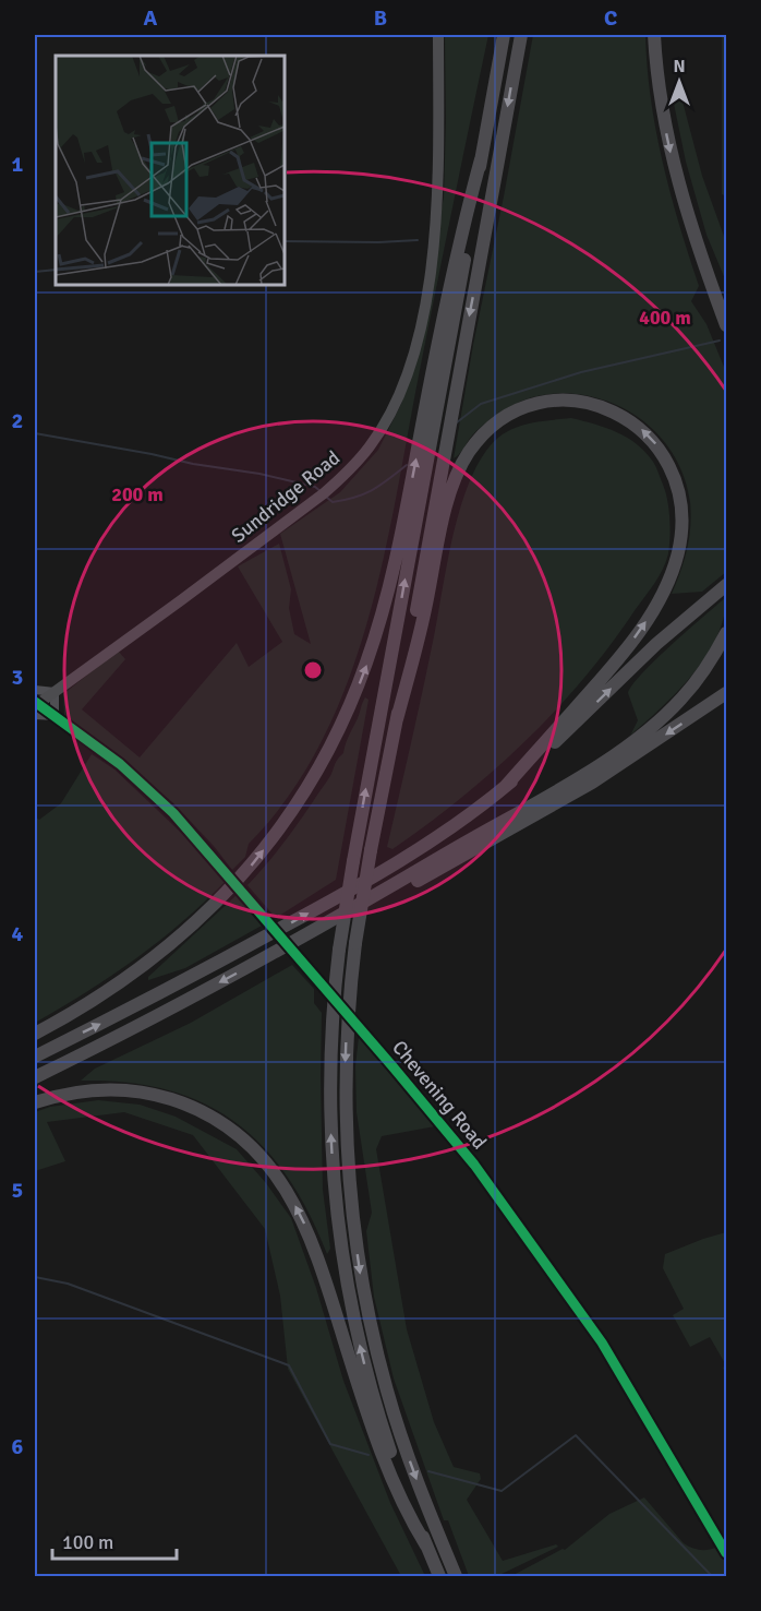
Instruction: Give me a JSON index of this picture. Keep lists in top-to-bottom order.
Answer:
{
  "streets": {
    "main road": ["Sundridge Road"],
    "street": ["Chevening Road"]
  },
  "crossings": [
    ["Sundridge Road", "Chevening Road"]
  ],
  "scale_bar": "100 m",
  "north": "top",
  "grid": {
    "columns": ["A", "B", "C"],
    "rows": [
      "1",
      "2",
      "3",
      "4",
      "5",
      "6"
    ]
  },
  "rings": ["400 m", "200 m"]
}
